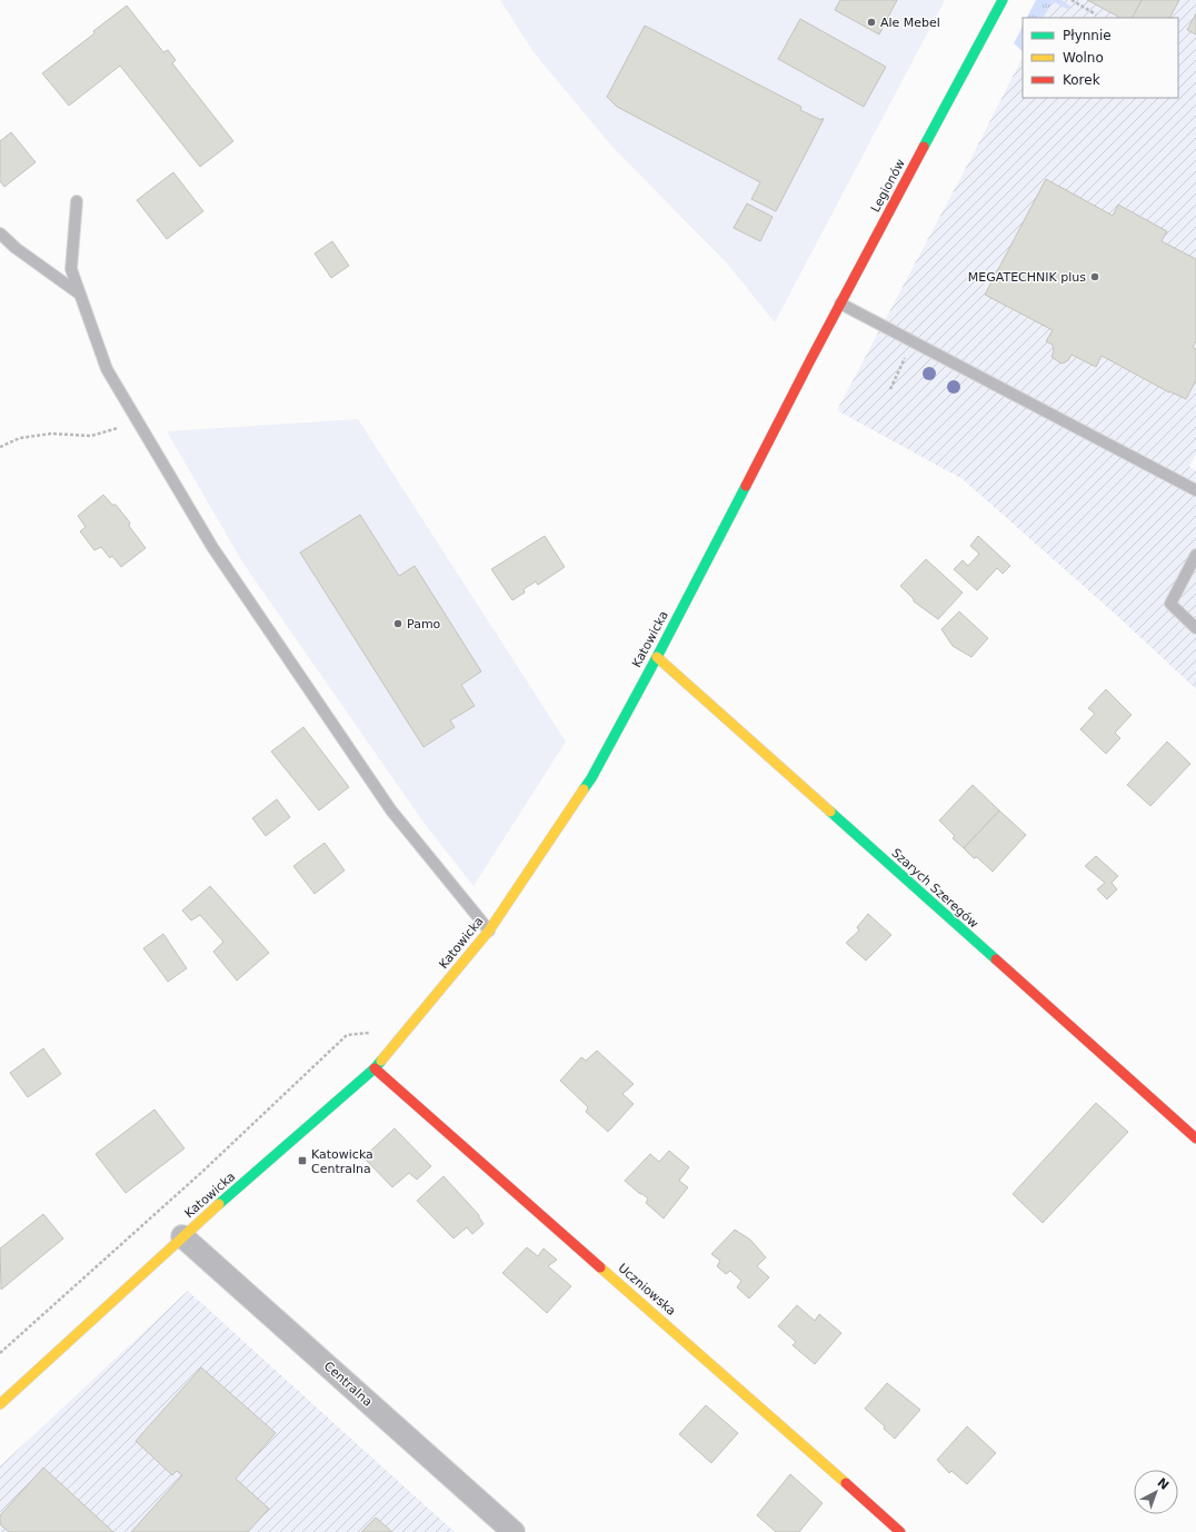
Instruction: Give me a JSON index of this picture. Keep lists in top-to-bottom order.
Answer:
{
  "streets": {
    "street": [
      "Legionów",
      "Katowicka",
      "Szarych Szeregów",
      "Uczniowska",
      "Centralna"
    ]
  },
  "crossings": [
    ["Legionów", "Katowicka"],
    ["Katowicka", "Szarych Szeregów"],
    ["Katowicka", "Uczniowska"],
    ["Katowicka", "Centralna"]
  ],
  "places": {
    "other": ["Ale Mebel", "MEGATECHNIK plus", "Pamo"],
    "transit": ["Katowicka Centralna"]
  },
  "legend": ["Płynnie", "Wolno", "Korek"],
  "north": "top right"
}
